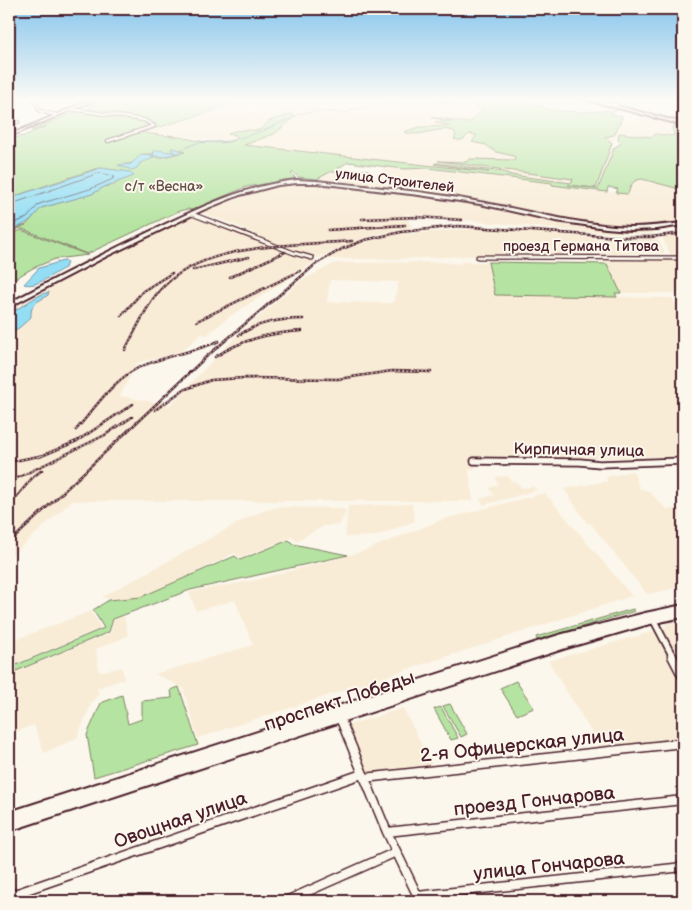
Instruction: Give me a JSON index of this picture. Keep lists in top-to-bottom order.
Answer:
{
  "streets": {
    "main road": ["улица Строителей", "проспект Победы"],
    "street": [
      "проезд Германа Титова",
      "Кирпичная улица",
      "2-я Офицерская улица",
      "проезд Гончарова",
      "Овощная улица",
      "улица Гончарова"
    ]
  },
  "crossings": [
    ["2-я Офицерская улица", "Овощная улица"]
  ],
  "parks": ["с/т «Весна»"]
}
